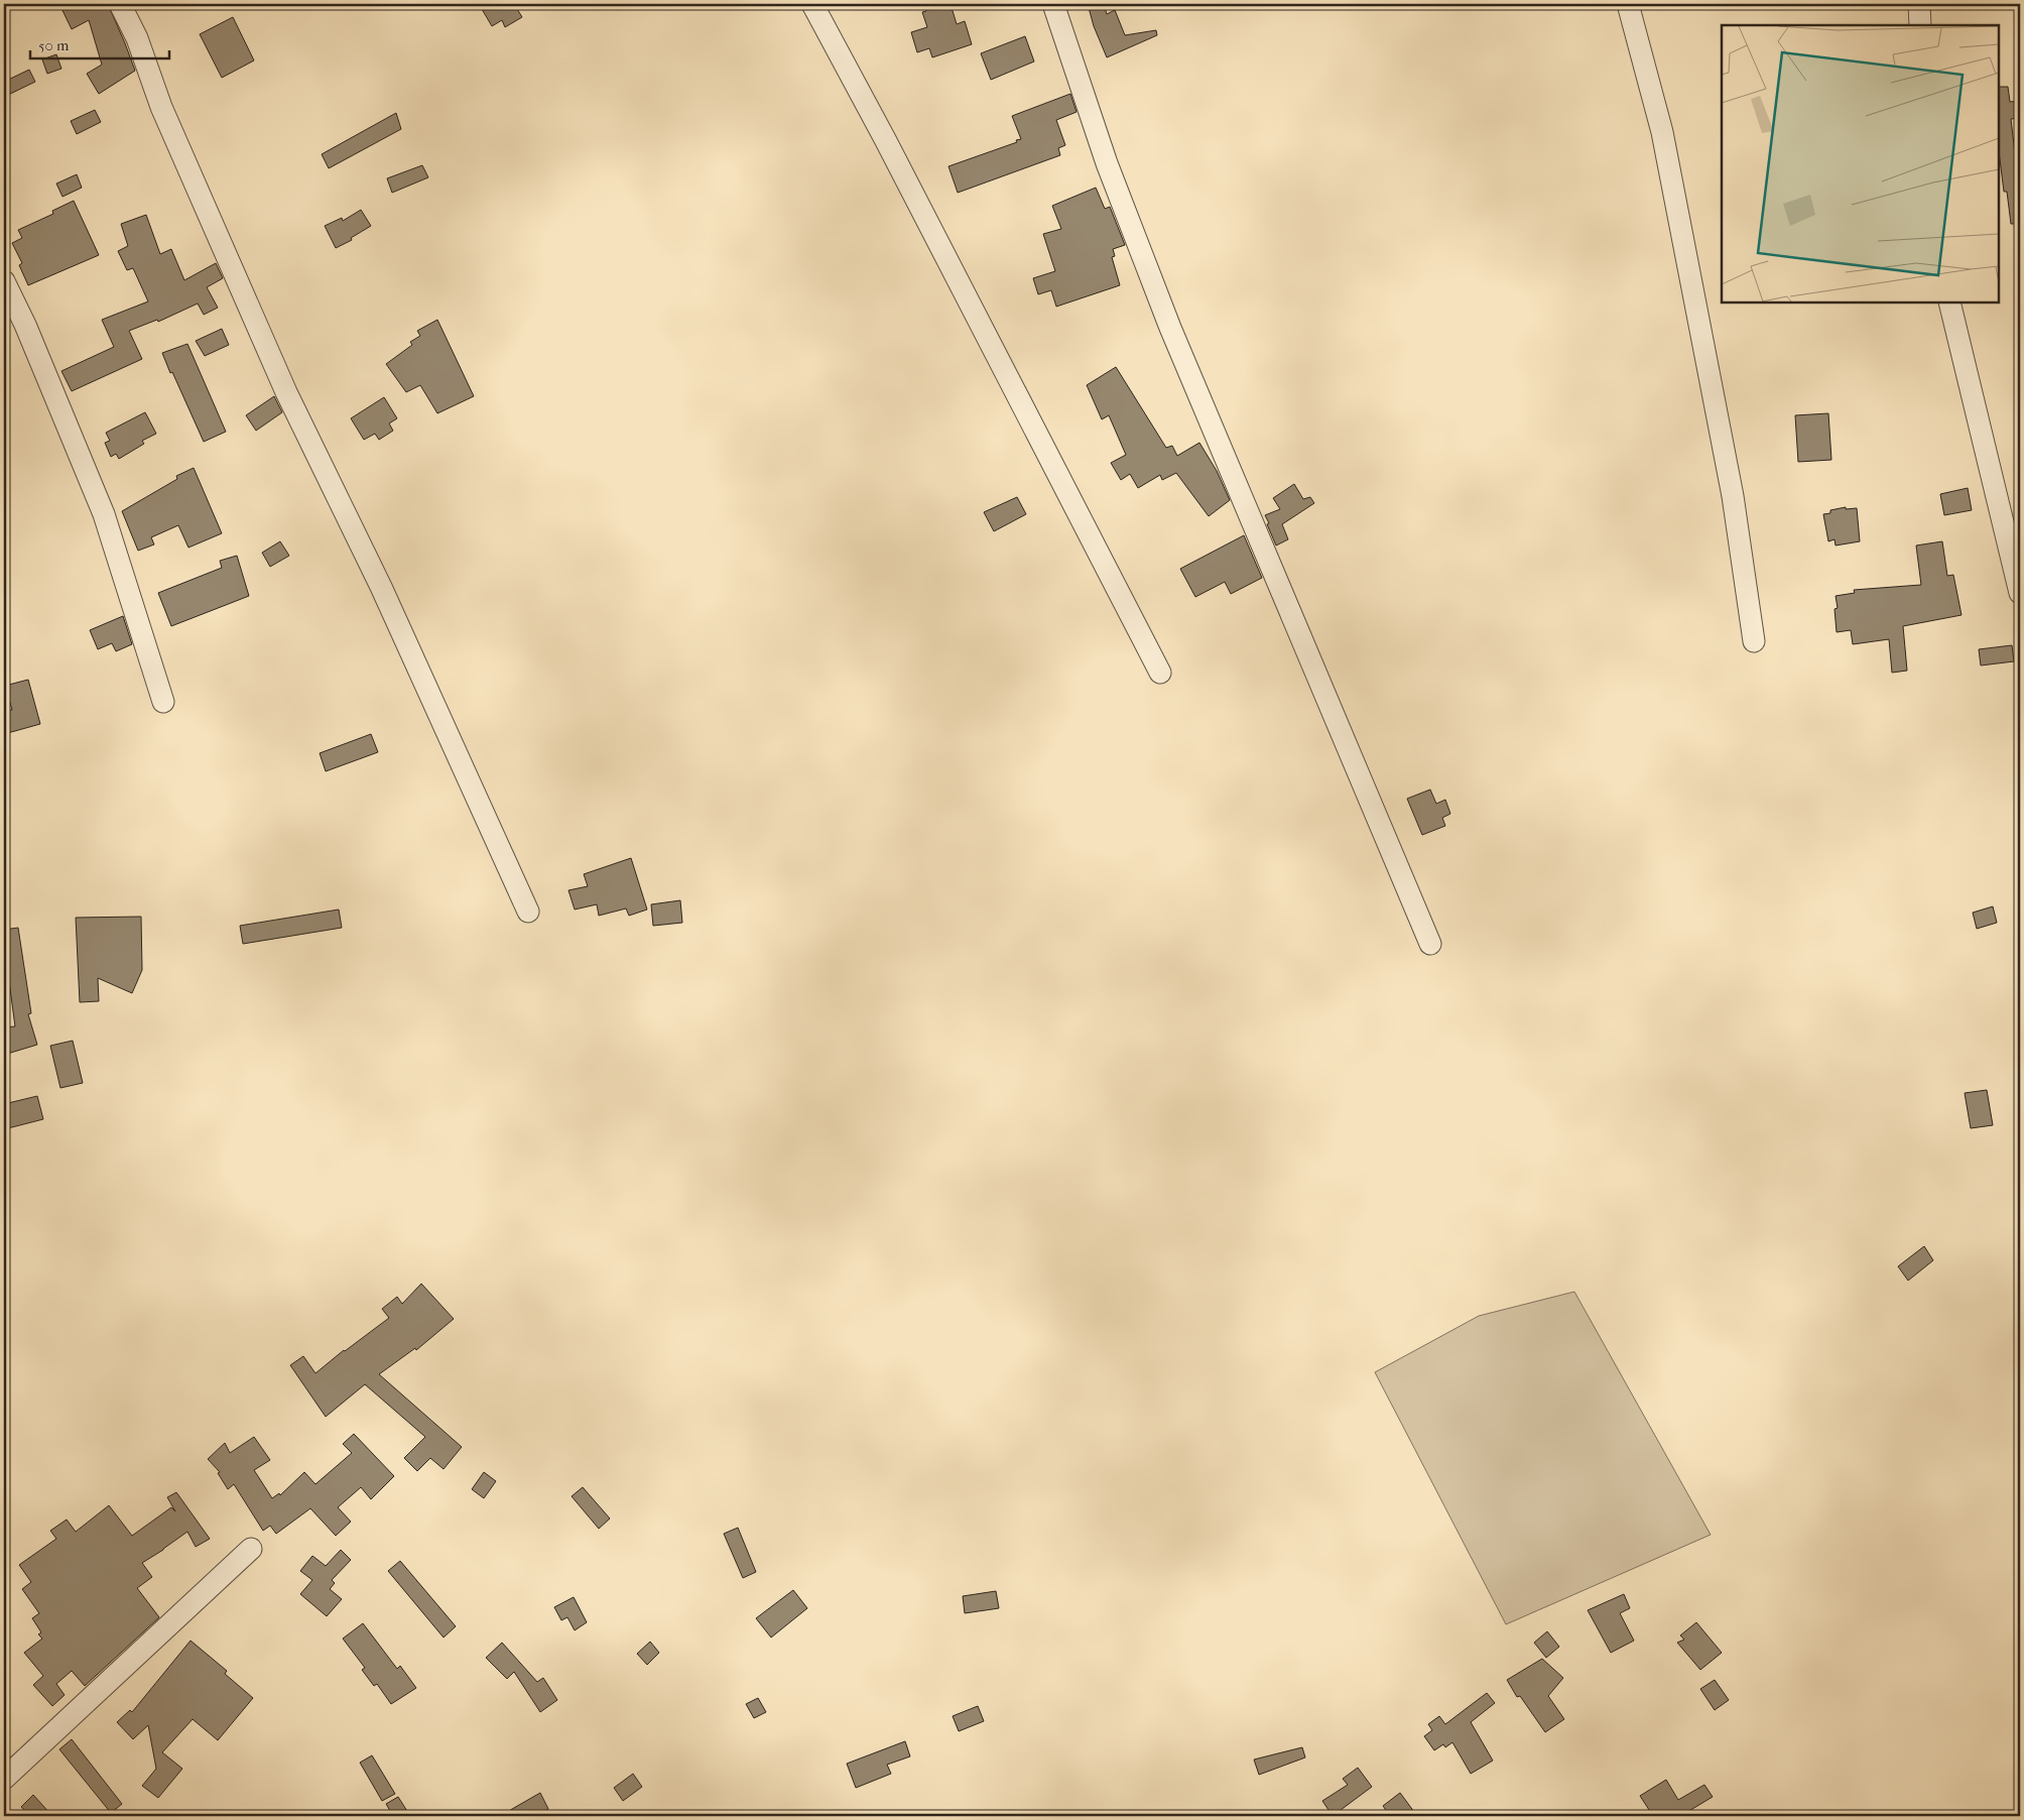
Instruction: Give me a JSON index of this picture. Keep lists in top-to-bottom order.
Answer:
{
  "scale_bar": "50 m"
}
